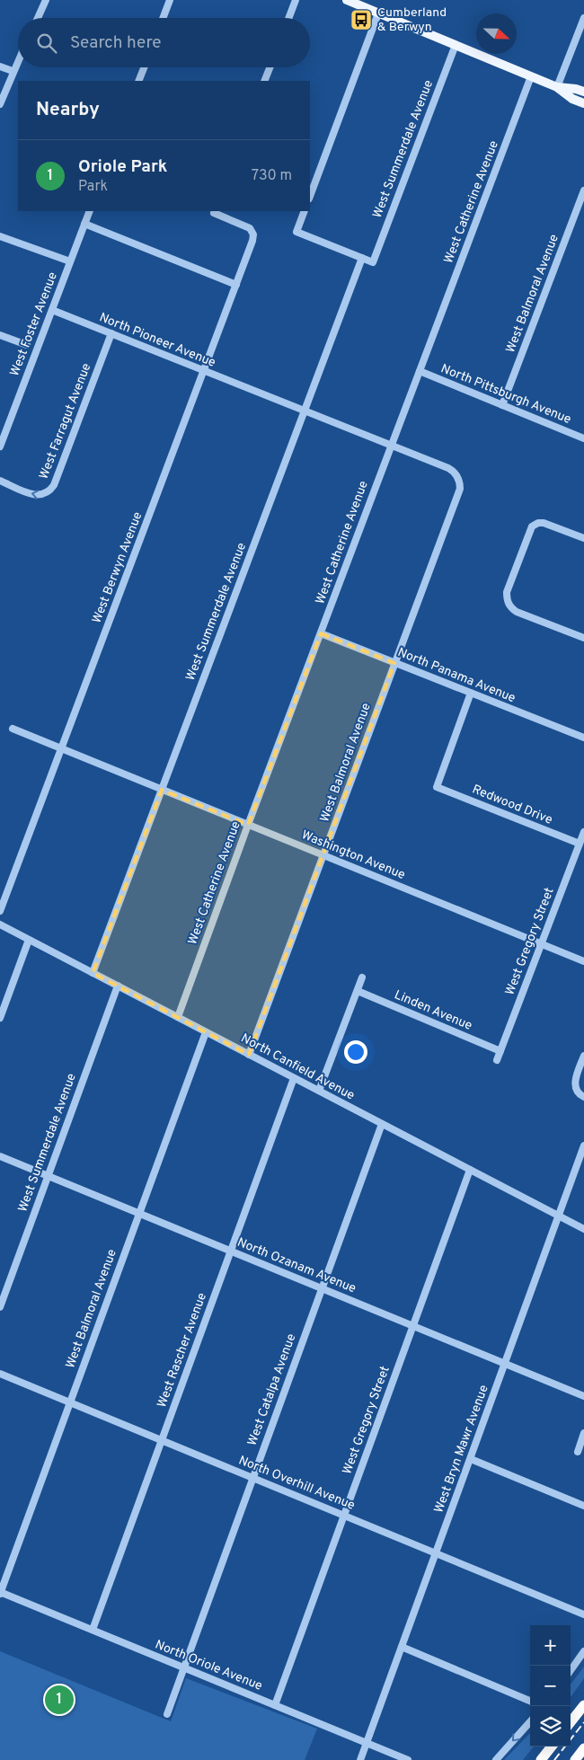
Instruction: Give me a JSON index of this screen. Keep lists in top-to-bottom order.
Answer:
{
  "streets": {
    "street": [
      "West Summerdale Avenue",
      "West Catherine Avenue",
      "West Balmoral Avenue",
      "West Foster Avenue",
      "North Pioneer Avenue",
      "North Pittsburgh Avenue",
      "West Farragut Avenue",
      "West Berwyn Avenue",
      "North Panama Avenue",
      "Redwood Drive",
      "Washington Avenue",
      "West Gregory Street",
      "Linden Avenue",
      "North Canfield Avenue",
      "North Ozanam Avenue",
      "West Rascher Avenue",
      "West Catalpa Avenue",
      "West Bryn Mawr Avenue",
      "North Overhill Avenue",
      "North Oriole Avenue"
    ]
  },
  "crossings": [
    ["West Summerdale Avenue", "North Pioneer Avenue"],
    ["West Summerdale Avenue", "Washington Avenue"],
    ["West Summerdale Avenue", "North Canfield Avenue"],
    ["West Summerdale Avenue", "North Ozanam Avenue"],
    ["West Catherine Avenue", "West Balmoral Avenue"],
    ["West Catherine Avenue", "North Pioneer Avenue"],
    ["West Catherine Avenue", "North Pittsburgh Avenue"],
    ["West Catherine Avenue", "North Panama Avenue"],
    ["West Catherine Avenue", "Washington Avenue"],
    ["West Catherine Avenue", "North Canfield Avenue"],
    ["West Balmoral Avenue", "North Pioneer Avenue"],
    ["West Balmoral Avenue", "North Pittsburgh Avenue"],
    ["West Balmoral Avenue", "North Panama Avenue"],
    ["West Balmoral Avenue", "Washington Avenue"],
    ["West Balmoral Avenue", "North Canfield Avenue"],
    ["West Balmoral Avenue", "North Ozanam Avenue"],
    ["West Balmoral Avenue", "North Overhill Avenue"],
    ["West Balmoral Avenue", "North Oriole Avenue"],
    ["West Foster Avenue", "North Pioneer Avenue"],
    ["North Pioneer Avenue", "West Farragut Avenue"],
    ["North Pioneer Avenue", "West Berwyn Avenue"],
    ["West Berwyn Avenue", "Washington Avenue"],
    ["North Panama Avenue", "Redwood Drive"],
    ["Redwood Drive", "West Gregory Street"],
    ["Washington Avenue", "West Gregory Street"],
    ["West Gregory Street", "Linden Avenue"],
    ["West Gregory Street", "North Canfield Avenue"],
    ["West Gregory Street", "North Ozanam Avenue"],
    ["West Gregory Street", "North Overhill Avenue"],
    ["West Gregory Street", "North Oriole Avenue"],
    ["North Canfield Avenue", "West Rascher Avenue"],
    ["North Canfield Avenue", "West Catalpa Avenue"],
    ["North Canfield Avenue", "West Bryn Mawr Avenue"],
    ["North Ozanam Avenue", "West Rascher Avenue"],
    ["North Ozanam Avenue", "West Catalpa Avenue"],
    ["North Ozanam Avenue", "West Bryn Mawr Avenue"],
    ["West Rascher Avenue", "North Overhill Avenue"],
    ["West Rascher Avenue", "North Oriole Avenue"],
    ["West Catalpa Avenue", "North Overhill Avenue"],
    ["West Catalpa Avenue", "North Oriole Avenue"],
    ["West Bryn Mawr Avenue", "North Overhill Avenue"],
    ["West Bryn Mawr Avenue", "North Oriole Avenue"]
  ],
  "one_way": ["West Farragut Avenue"],
  "places": {
    "bus stop": ["Cumberland & Berwyn"]
  },
  "north": "right",
  "page": {
    "search": "Search here",
    "heading": "Nearby",
    "list": [
      {
        "mark": "1",
        "name": "Oriole Park",
        "note": "Park",
        "value": "730 m"
      }
    ],
    "map_buttons": ["+", "−"],
    "pins": "1"
  }
}
